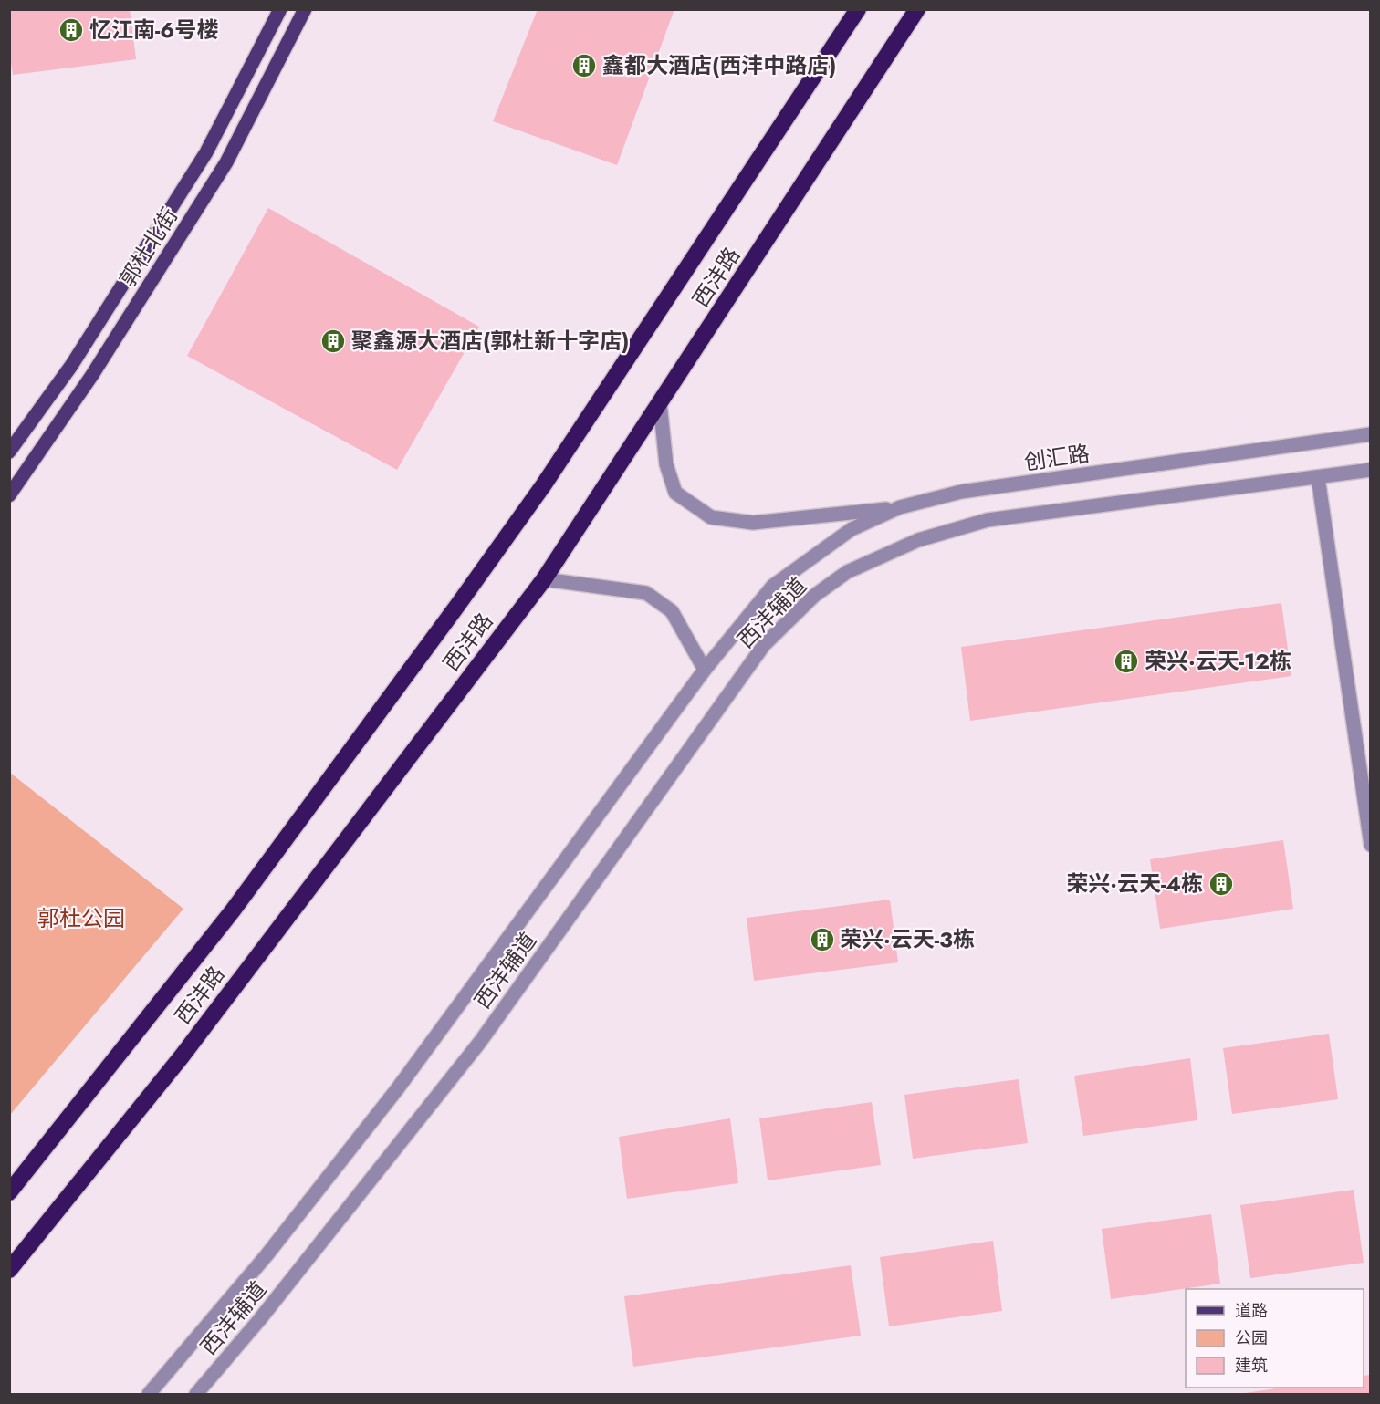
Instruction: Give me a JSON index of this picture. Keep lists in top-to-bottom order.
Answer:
{
  "streets": {
    "highway": ["西沣路"],
    "main road": ["郭杜北街"],
    "street": ["创汇路", "西沣辅道"]
  },
  "crossings": [
    ["创汇路", "西沣辅道"]
  ],
  "parks": ["郭杜公园"],
  "places": {
    "building": [
      "忆江南-6号楼",
      "鑫都大酒店(西沣中路店)",
      "聚鑫源大酒店(郭杜新十字店)",
      "荣兴·云天-12栋",
      "荣兴·云天-4栋",
      "荣兴·云天-3栋"
    ]
  },
  "legend": ["道路", "公园", "建筑"]
}
